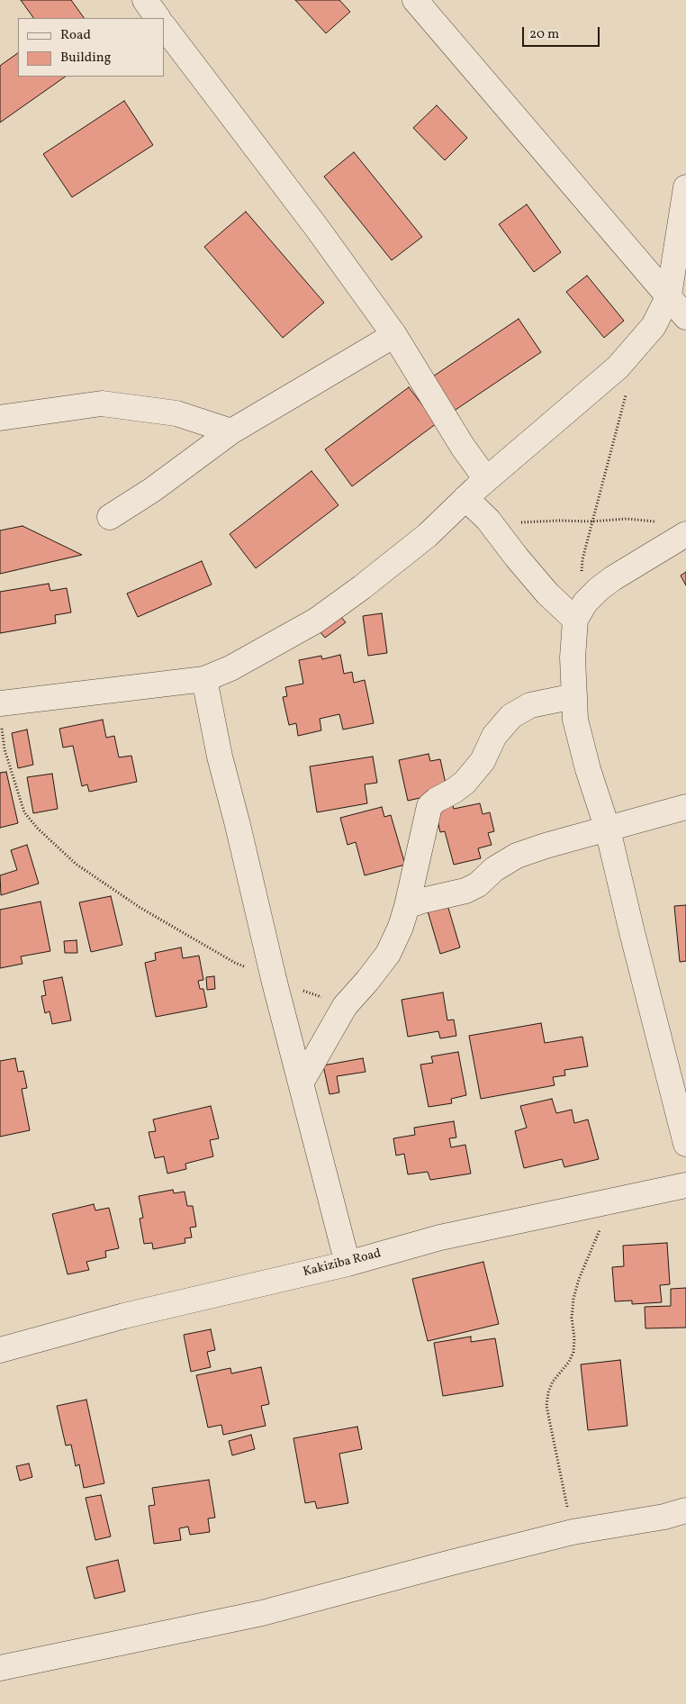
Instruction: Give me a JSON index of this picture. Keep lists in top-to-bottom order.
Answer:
{
  "streets": {
    "street": ["Kakiziba Road"]
  },
  "legend": ["Road", "Building"],
  "scale_bar": "20 m"
}
